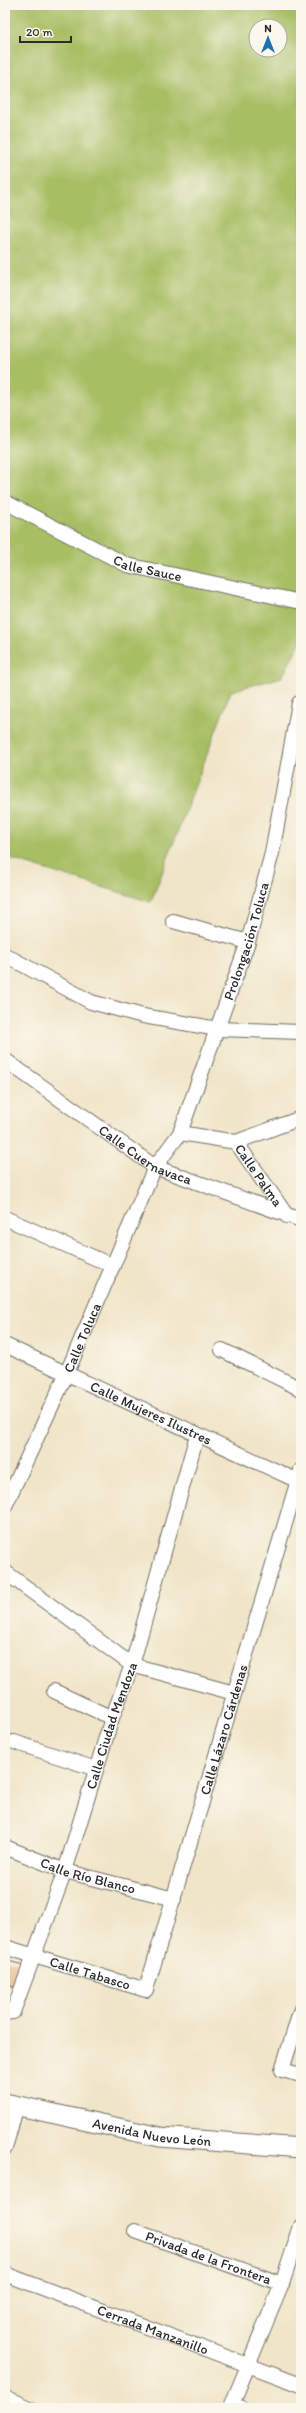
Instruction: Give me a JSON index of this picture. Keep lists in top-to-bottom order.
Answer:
{
  "streets": {
    "main road": ["Avenida Nuevo León"],
    "street": [
      "Calle Sauce",
      "Prolongación Toluca",
      "Calle Cuernavaca",
      "Calle Palma",
      "Calle Toluca",
      "Calle Mujeres Ilustres",
      "Calle Ciudad Mendoza",
      "Calle Lázaro Cárdenas",
      "Calle Río Blanco",
      "Calle Tabasco",
      "Privada de la Frontera",
      "Cerrada Manzanillo"
    ]
  },
  "crossings": [
    ["Prolongación Toluca", "Calle Cuernavaca"],
    ["Prolongación Toluca", "Calle Palma"],
    ["Prolongación Toluca", "Calle Toluca"],
    ["Calle Cuernavaca", "Calle Palma"],
    ["Calle Cuernavaca", "Calle Toluca"],
    ["Calle Toluca", "Calle Mujeres Ilustres"],
    ["Calle Mujeres Ilustres", "Calle Ciudad Mendoza"],
    ["Calle Mujeres Ilustres", "Calle Lázaro Cárdenas"],
    ["Calle Ciudad Mendoza", "Calle Río Blanco"],
    ["Calle Ciudad Mendoza", "Calle Tabasco"],
    ["Calle Lázaro Cárdenas", "Calle Río Blanco"],
    ["Calle Lázaro Cárdenas", "Calle Tabasco"]
  ],
  "scale_bar": "20 m",
  "north": "top"
}
